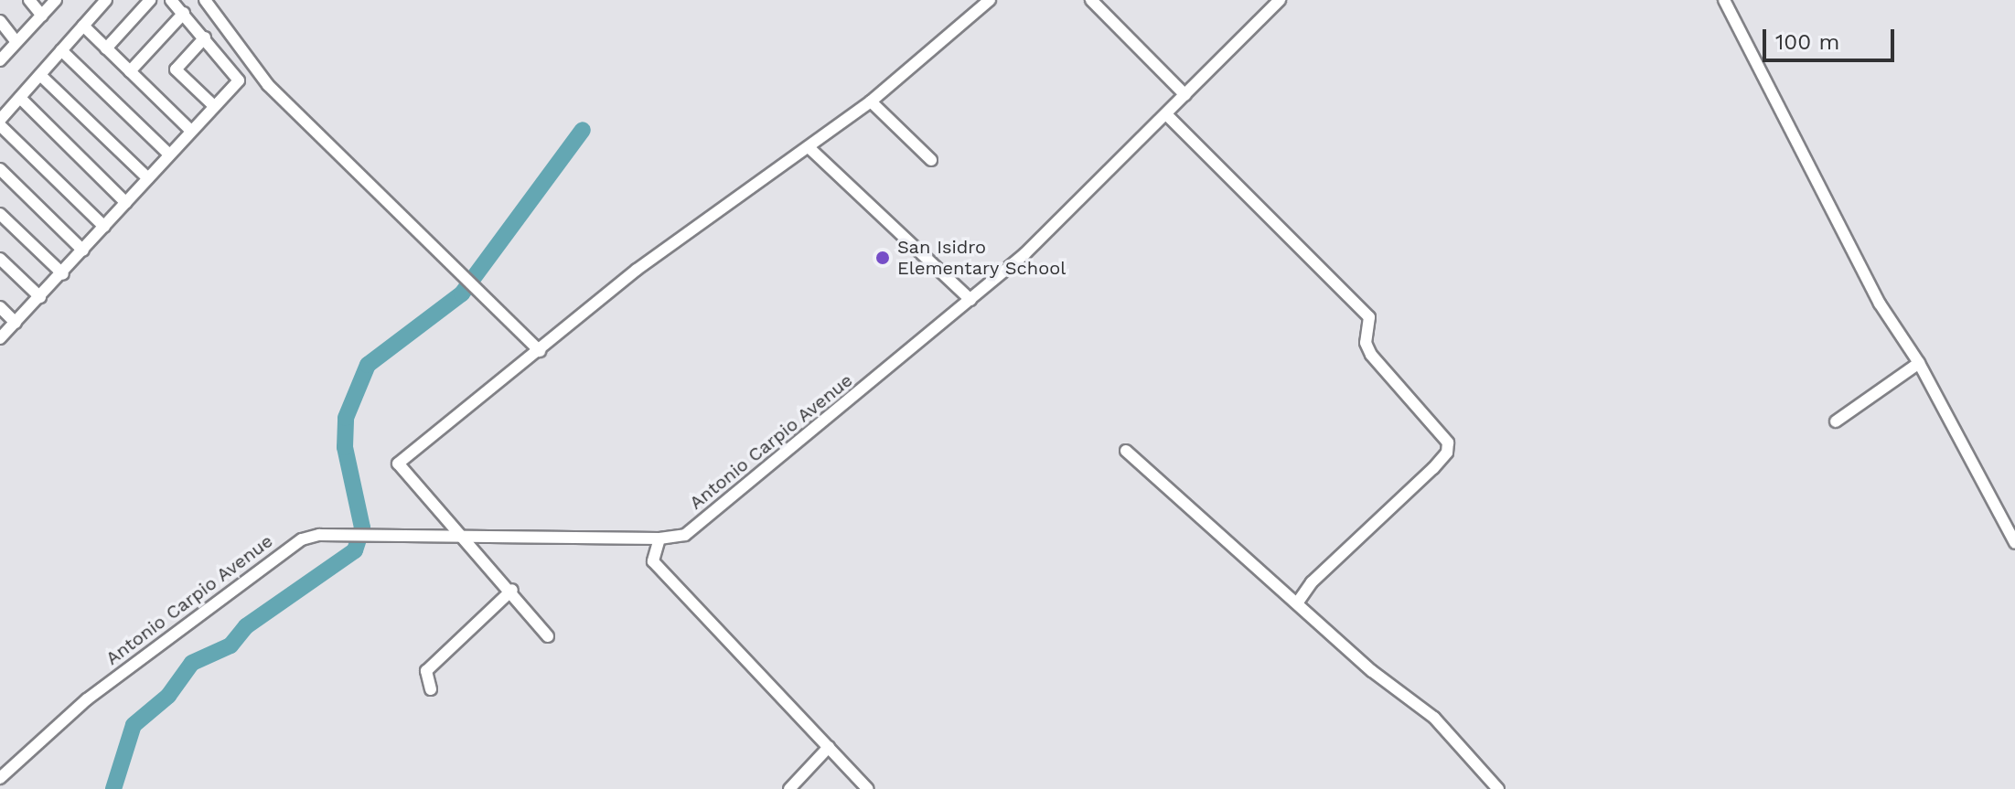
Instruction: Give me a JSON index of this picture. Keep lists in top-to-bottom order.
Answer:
{
  "streets": {
    "street": ["Antonio Carpio Avenue"]
  },
  "places": ["San Isidro Elementary School"],
  "scale_bar": "100 m"
}
